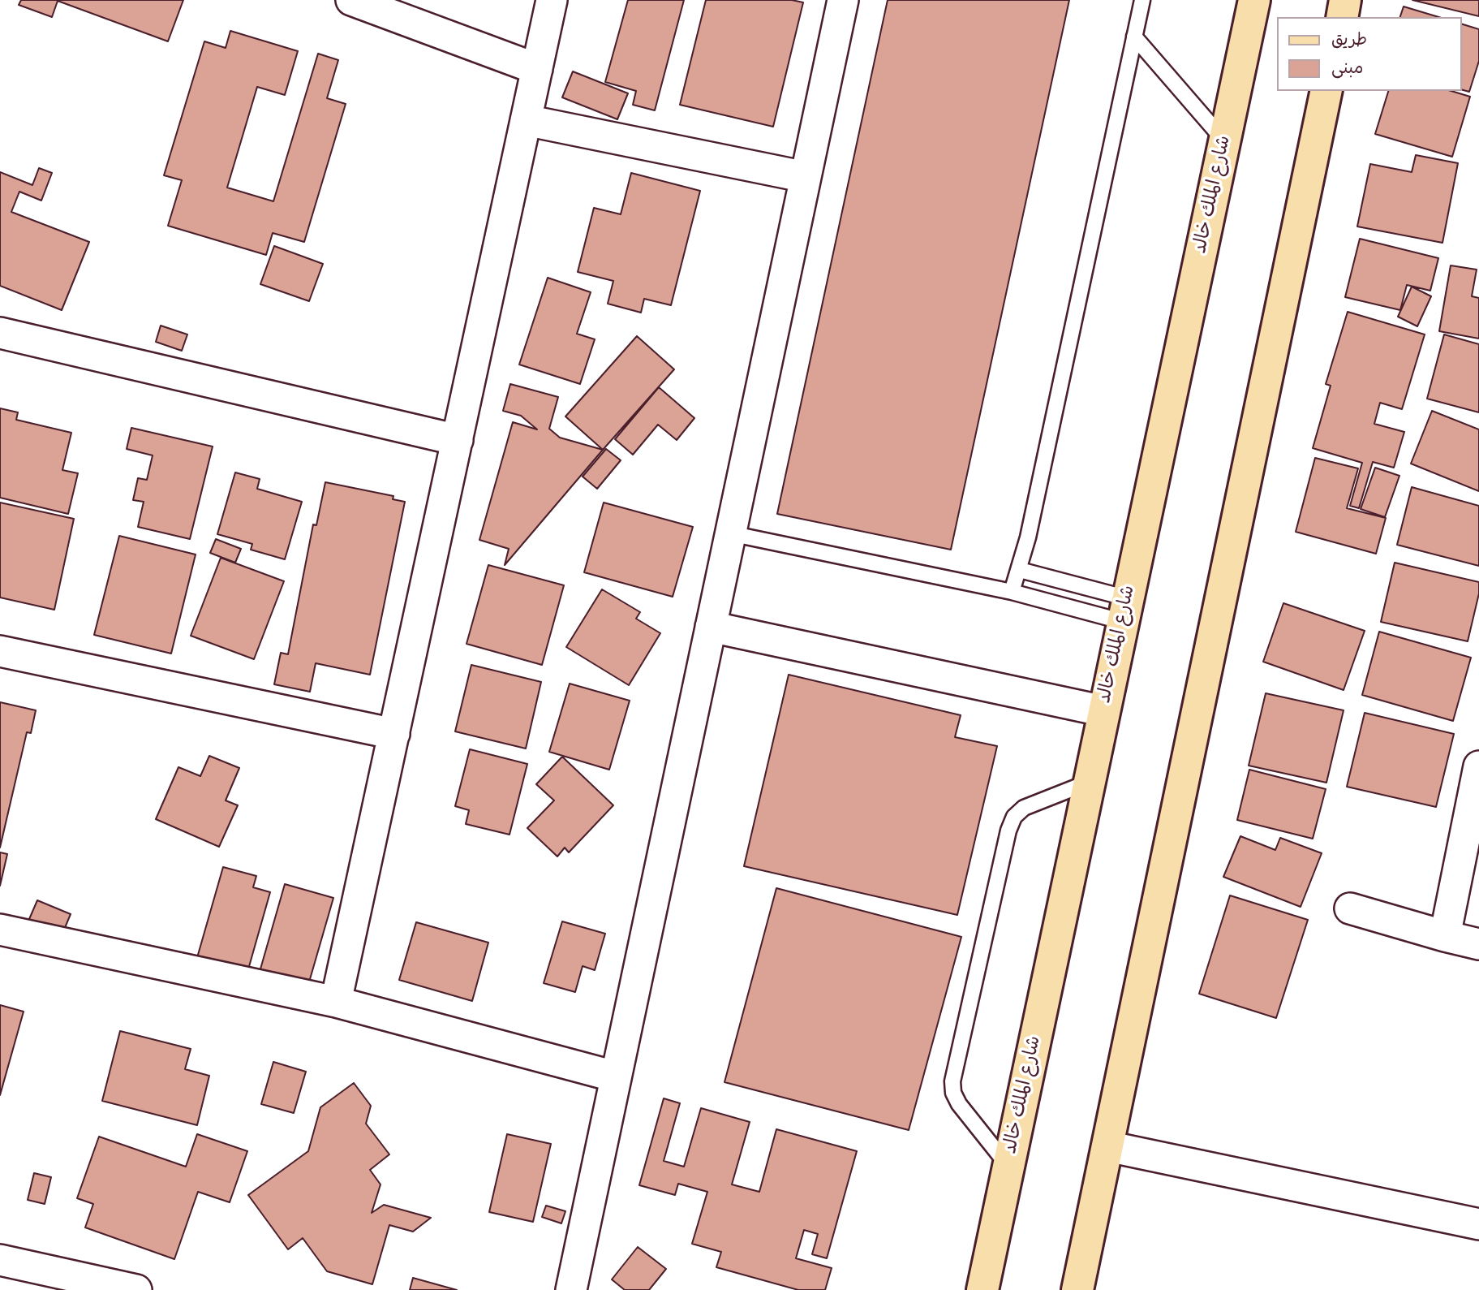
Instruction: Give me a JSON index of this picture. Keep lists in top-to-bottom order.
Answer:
{
  "streets": {
    "main road": ["شارع الملك خالد"]
  },
  "legend": ["طريق", "مبنى"]
}
